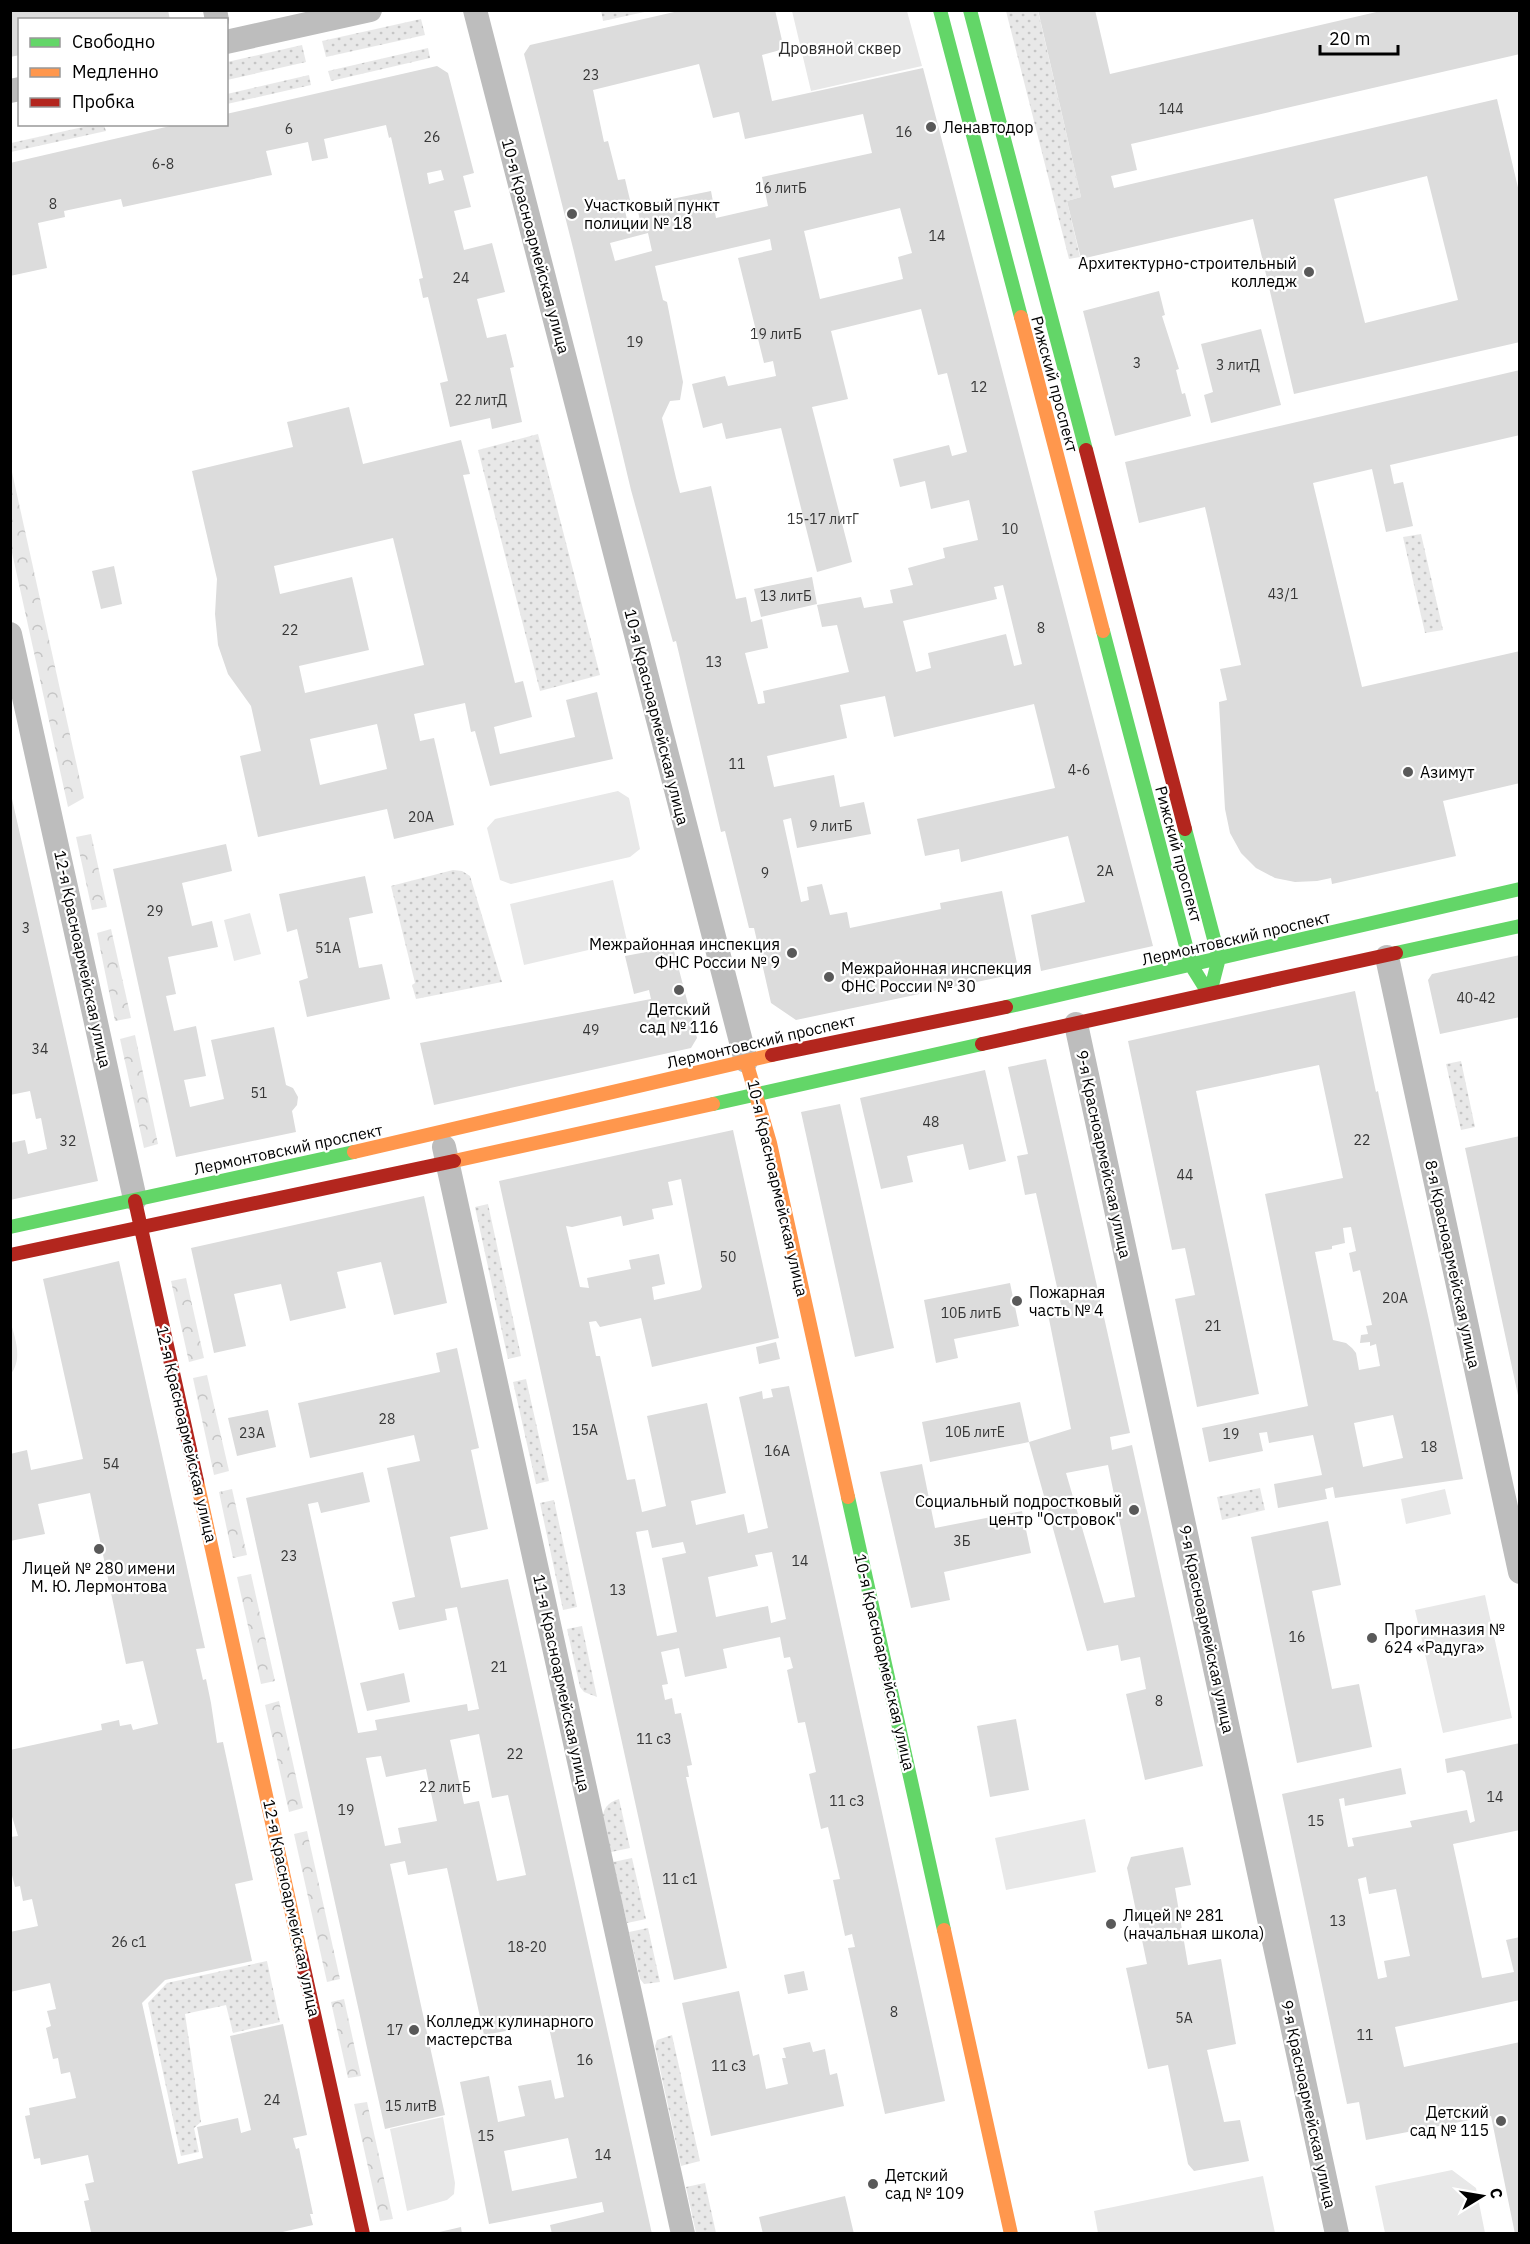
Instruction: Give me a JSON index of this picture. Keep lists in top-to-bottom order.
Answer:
{
  "streets": {
    "main road": [
      "10-я Красноармейская улица",
      "Рижский проспект",
      "Лермонтовский проспект",
      "12-я Красноармейская улица"
    ],
    "street": ["9-я Красноармейская улица", "8-я Красноармейская улица", "11-я Красноармейская улица"]
  },
  "crossings": [
    ["10-я Красноармейская улица", "Лермонтовский проспект"],
    ["Рижский проспект", "Лермонтовский проспект"],
    ["Лермонтовский проспект", "12-я Красноармейская улица"],
    ["Лермонтовский проспект", "11-я Красноармейская улица"]
  ],
  "parks": ["Дровяной сквер"],
  "places": [
    "Ленавтодор",
    "Участковый пункт полиции № 18",
    "Архитектурно-строительный колледж",
    "Азимут",
    "Межрайонная инспекция ФНС России № 9",
    "Межрайонная инспекция ФНС России № 30",
    "Детский сад № 116",
    "Пожарная часть № 4",
    "Социальный подростковый центр \"Островок\"",
    "Лицей № 280 имени М. Ю. Лермонтова",
    "Прогимназия № 624 «Радуга»",
    "Лицей № 281 (начальная школа)",
    "Колледж кулинарного мастерства",
    "Детский сад № 115",
    "Детский сад № 109"
  ],
  "house_numbers": [
    "23",
    "144",
    "6",
    "16",
    "26",
    "6-8",
    "16 литБ",
    "8",
    "14",
    "24",
    "19 литБ",
    "19",
    "3",
    "3 литД",
    "12",
    "22 литД",
    "15-17 литГ",
    "10",
    "43/1",
    "13 литБ",
    "8",
    "22",
    "13",
    "11",
    "4-6",
    "20А",
    "9 литБ",
    "2А",
    "9",
    "29",
    "3",
    "51А",
    "40-42",
    "49",
    "34",
    "51",
    "48",
    "22",
    "32",
    "44",
    "50",
    "20А",
    "10Б литБ",
    "21",
    "28",
    "15А",
    "10Б литЕ",
    "23А",
    "19",
    "18",
    "16А",
    "54",
    "3Б",
    "23",
    "14",
    "13",
    "16",
    "21",
    "8",
    "11 с3",
    "22",
    "22 литБ",
    "14",
    "11 с3",
    "19",
    "15",
    "11 с1",
    "13",
    "26 с1",
    "18-20",
    "8",
    "5А",
    "17",
    "11",
    "16",
    "11 с3",
    "24",
    "15 литВ",
    "15",
    "14"
  ],
  "legend": ["Свободно", "Медленно", "Пробка"],
  "scale_bar": "20 m",
  "north": "right"
}
